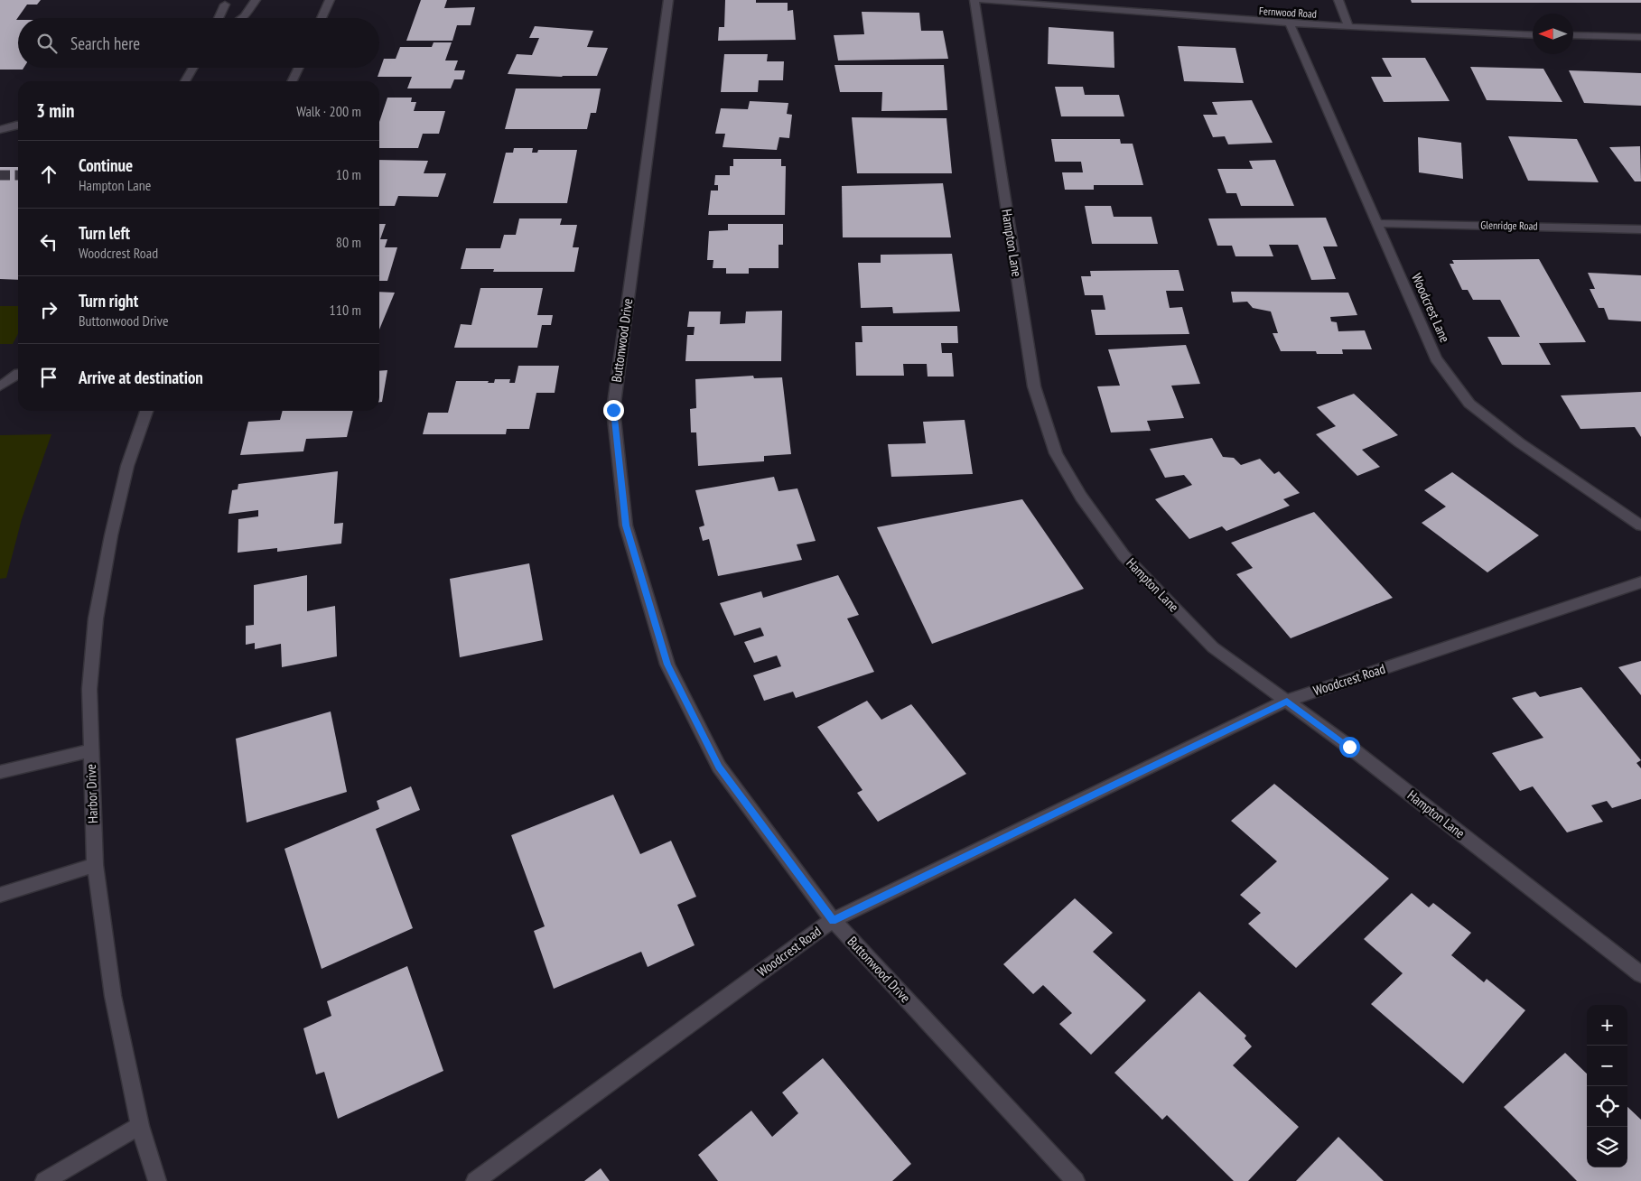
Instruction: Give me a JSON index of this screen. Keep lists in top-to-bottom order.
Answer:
{
  "streets": {
    "street": [
      "Fernwood Road",
      "Glenridge Road",
      "Hampton Lane",
      "Woodcrest Lane",
      "Buttonwood Drive",
      "Woodcrest Road",
      "Harbor Drive"
    ]
  },
  "crossings": [
    ["Fernwood Road", "Woodcrest Lane"],
    ["Glenridge Road", "Woodcrest Lane"],
    ["Hampton Lane", "Woodcrest Road"],
    ["Buttonwood Drive", "Woodcrest Road"]
  ],
  "north": "left",
  "page": {
    "search": "Search here",
    "heading": ["3 min", "Walk · 200 m"],
    "list": [
      ["Continue", "Hampton Lane", "10 m"],
      ["Turn left", "Woodcrest Road", "80 m"],
      ["Turn right", "Buttonwood Drive", "110 m"],
      "Arrive at destination"
    ],
    "map_buttons": ["+", "−"]
  }
}
